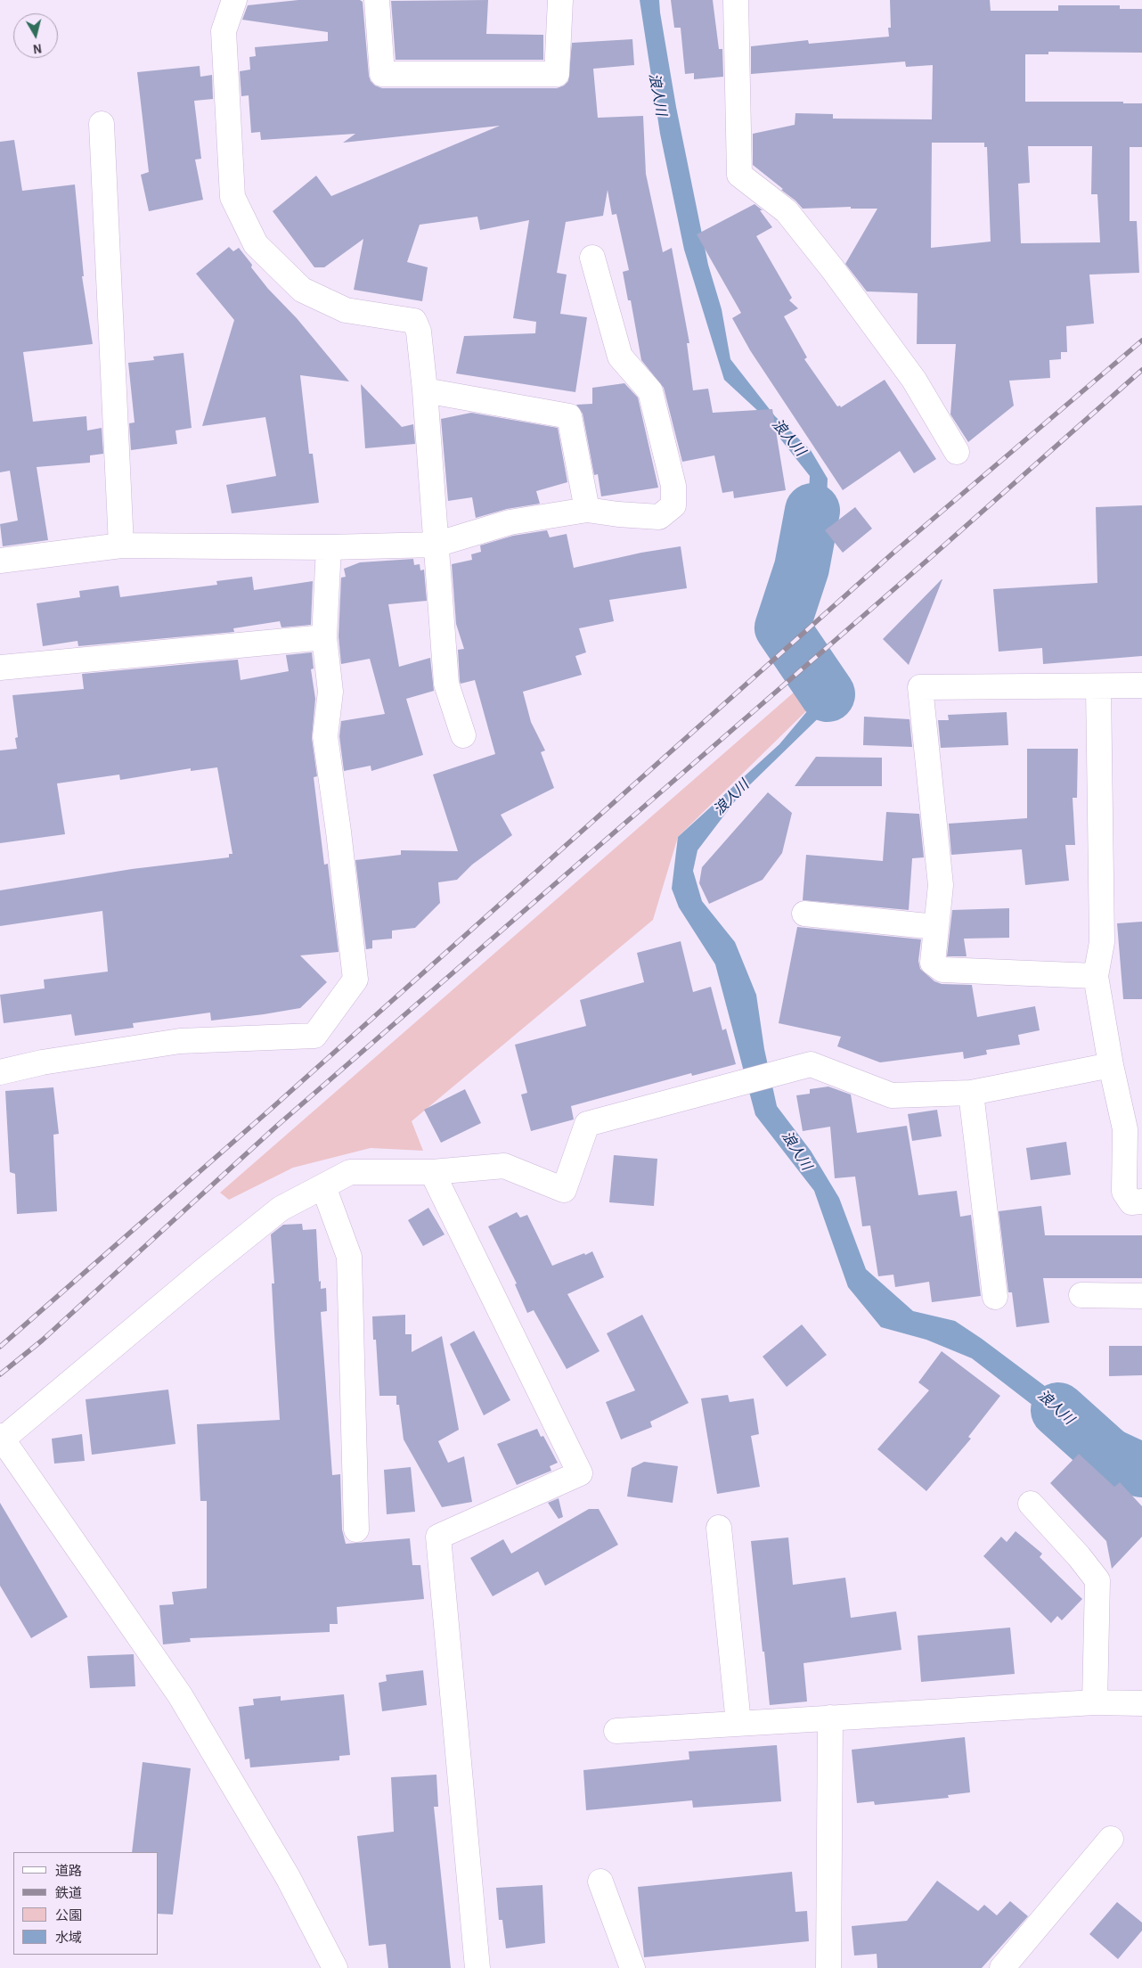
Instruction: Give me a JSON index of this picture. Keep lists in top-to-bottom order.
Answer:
{
  "water": ["浪人川"],
  "legend": [
    "道路",
    "鉄道",
    "公園",
    "水域"
  ],
  "north": "bottom"
}
